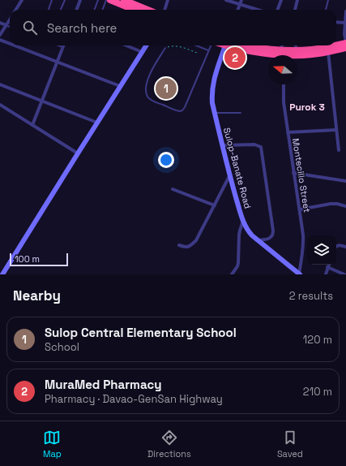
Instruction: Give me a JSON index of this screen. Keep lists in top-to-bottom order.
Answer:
{
  "streets": {
    "street": ["Sulop-Banate Road", "Montecillo Street"]
  },
  "crossings": [
    ["Sulop-Banate Road", "Montecillo Street"]
  ],
  "districts": ["Purok 3"],
  "scale_bar": "100 m",
  "north": "left",
  "page": {
    "search": "Search here",
    "pins": ["2", "1"],
    "scale": "100 m",
    "heading": ["Nearby", "2 results"],
    "list": [
      {
        "mark": "1",
        "name": "Sulop Central Elementary School",
        "note": "School",
        "value": "120 m"
      },
      {
        "mark": "2",
        "name": "MuraMed Pharmacy",
        "note": "Pharmacy · Davao-GenSan Highway",
        "value": "210 m"
      }
    ],
    "nav": ["Map", "Directions", "Saved"]
  }
}
